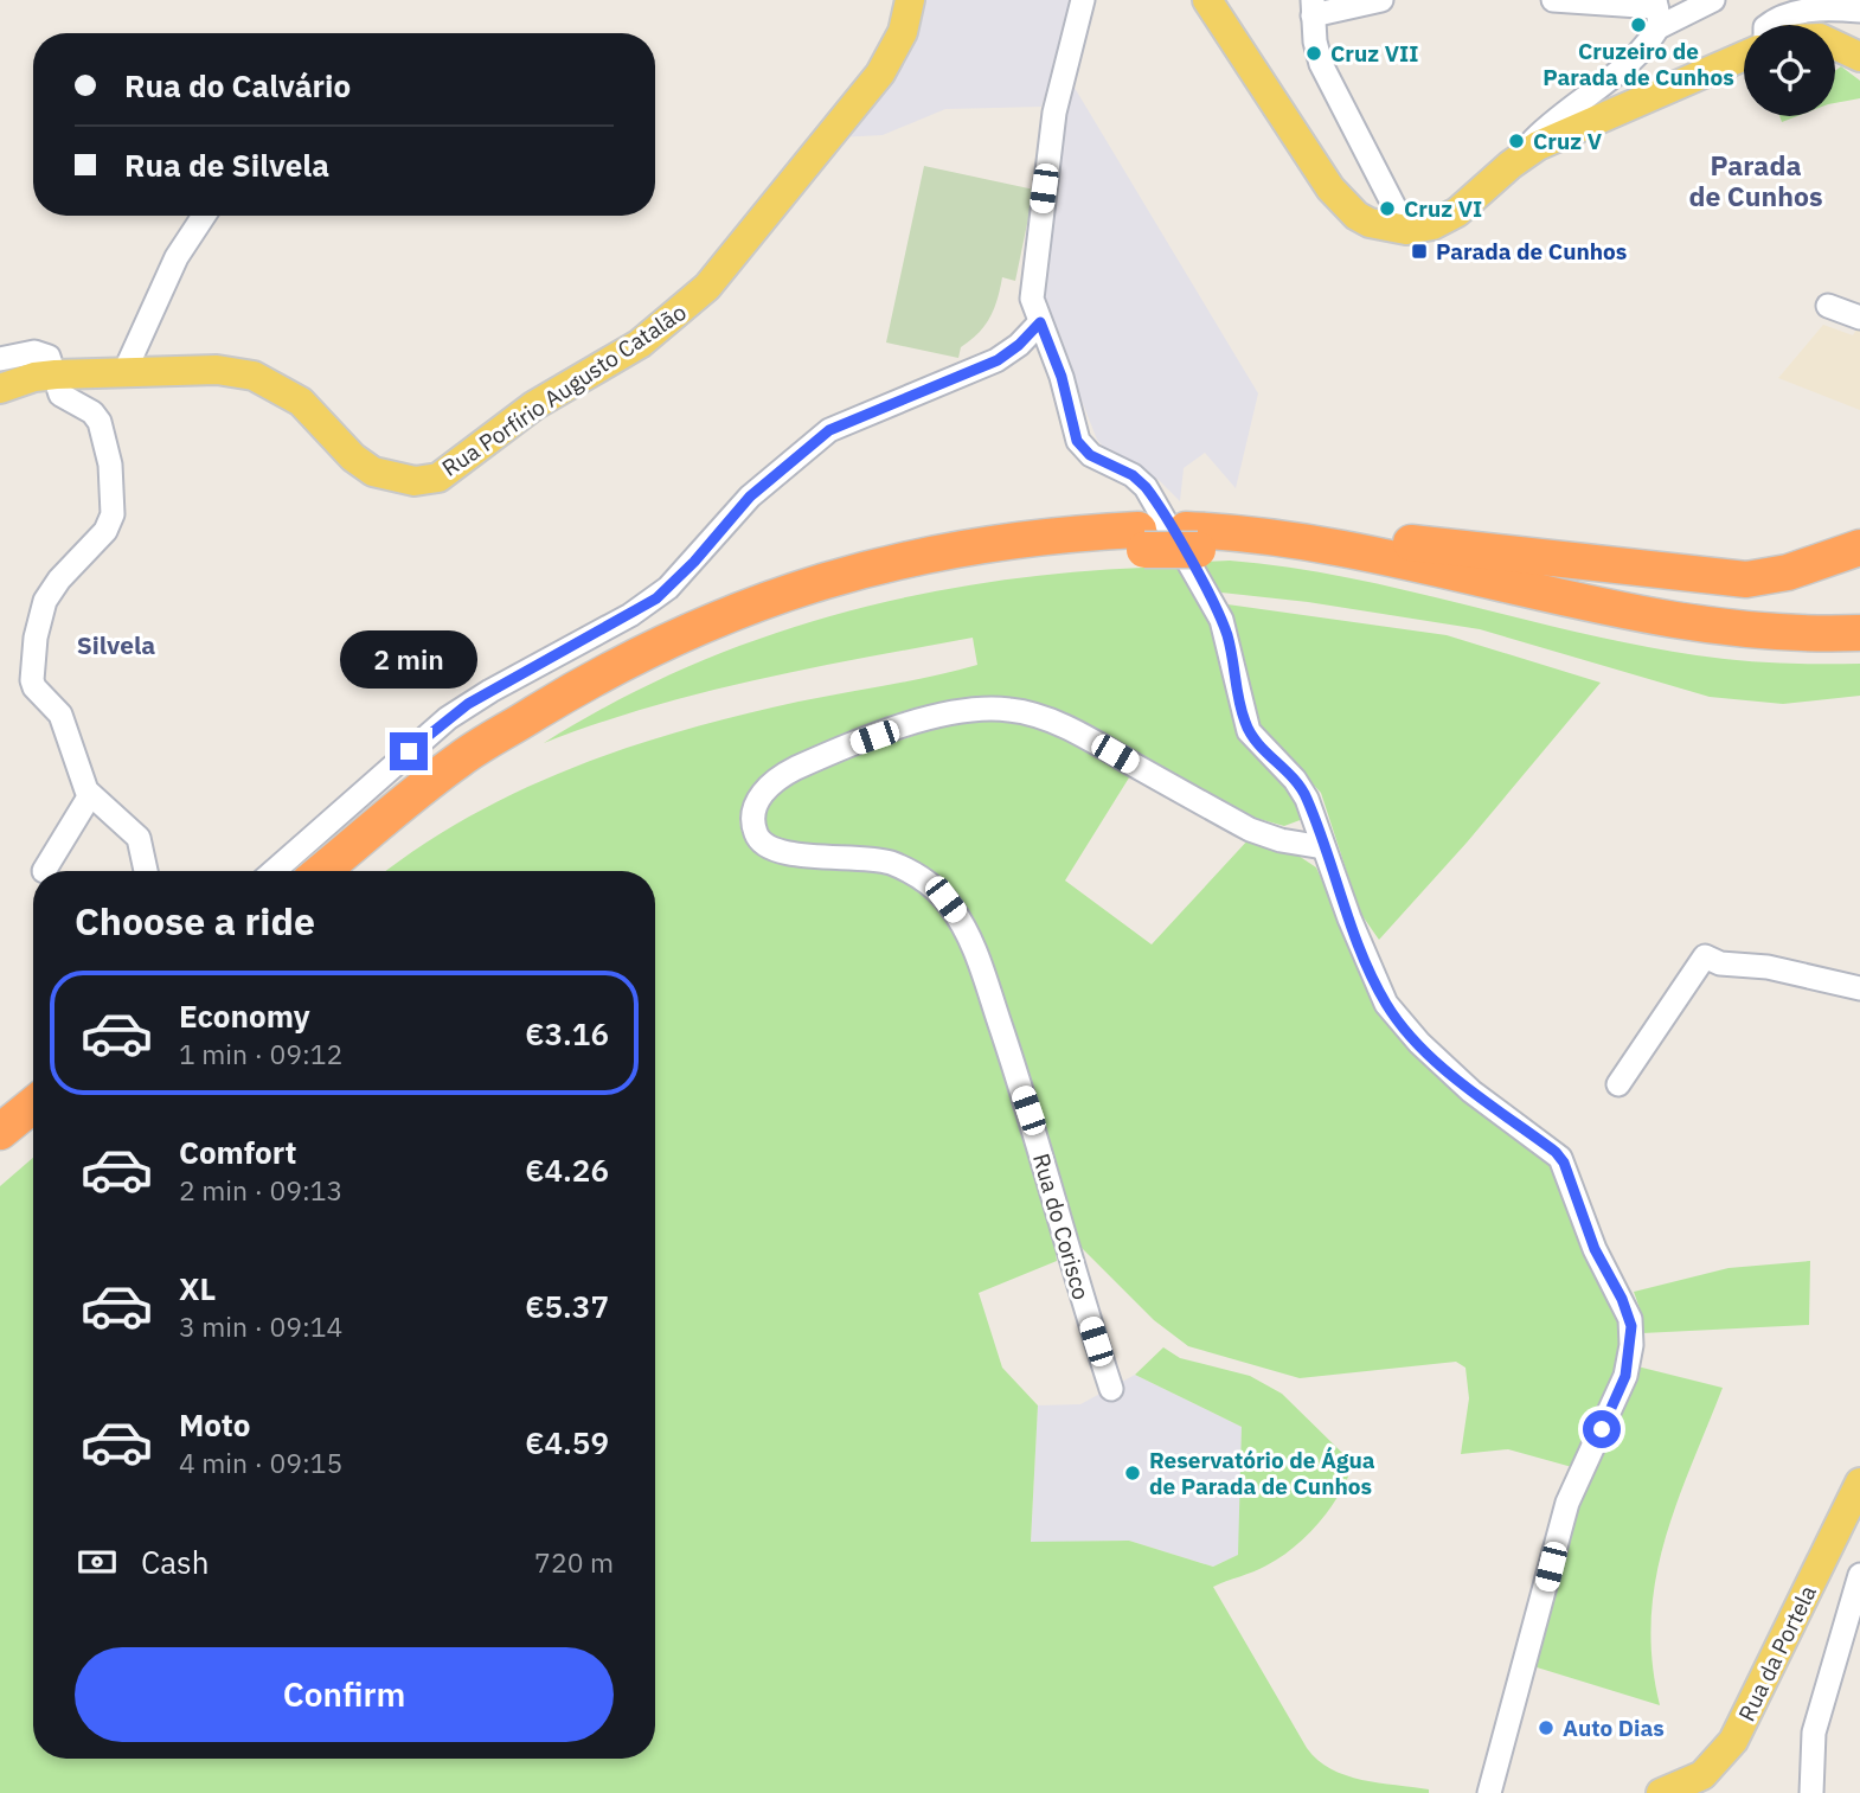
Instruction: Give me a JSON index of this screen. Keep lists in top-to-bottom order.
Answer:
{
  "streets": {
    "main road": ["Rua Porfírio Augusto Catalão", "Rua da Portela"],
    "street": ["Rua do Corisco"]
  },
  "districts": ["Parada de Cunhos", "Silvela"],
  "places": {
    "other": [
      "Cruzeiro de Parada de Cunhos",
      "Cruz VII",
      "Cruz V",
      "Cruz VI",
      "Reservatório de Água de Parada de Cunhos",
      "Auto Dias"
    ],
    "transit": ["Parada de Cunhos"]
  },
  "page": {
    "banner": ["Rua do Calvário", "Rua de Silvela"],
    "bubble": "2 min",
    "heading": "Choose a ride",
    "list": [
      {
        "name": "Economy",
        "note": "1 min · 09:12",
        "value": "€3.16"
      },
      {
        "name": "Comfort",
        "note": "2 min · 09:13",
        "value": "€4.26"
      },
      {
        "name": "XL",
        "note": "3 min · 09:14",
        "value": "€5.37"
      },
      {
        "name": "Moto",
        "note": "4 min · 09:15",
        "value": "€4.59"
      }
    ],
    "pay": ["Cash", "720 m"],
    "buttons": "Confirm"
  }
}
